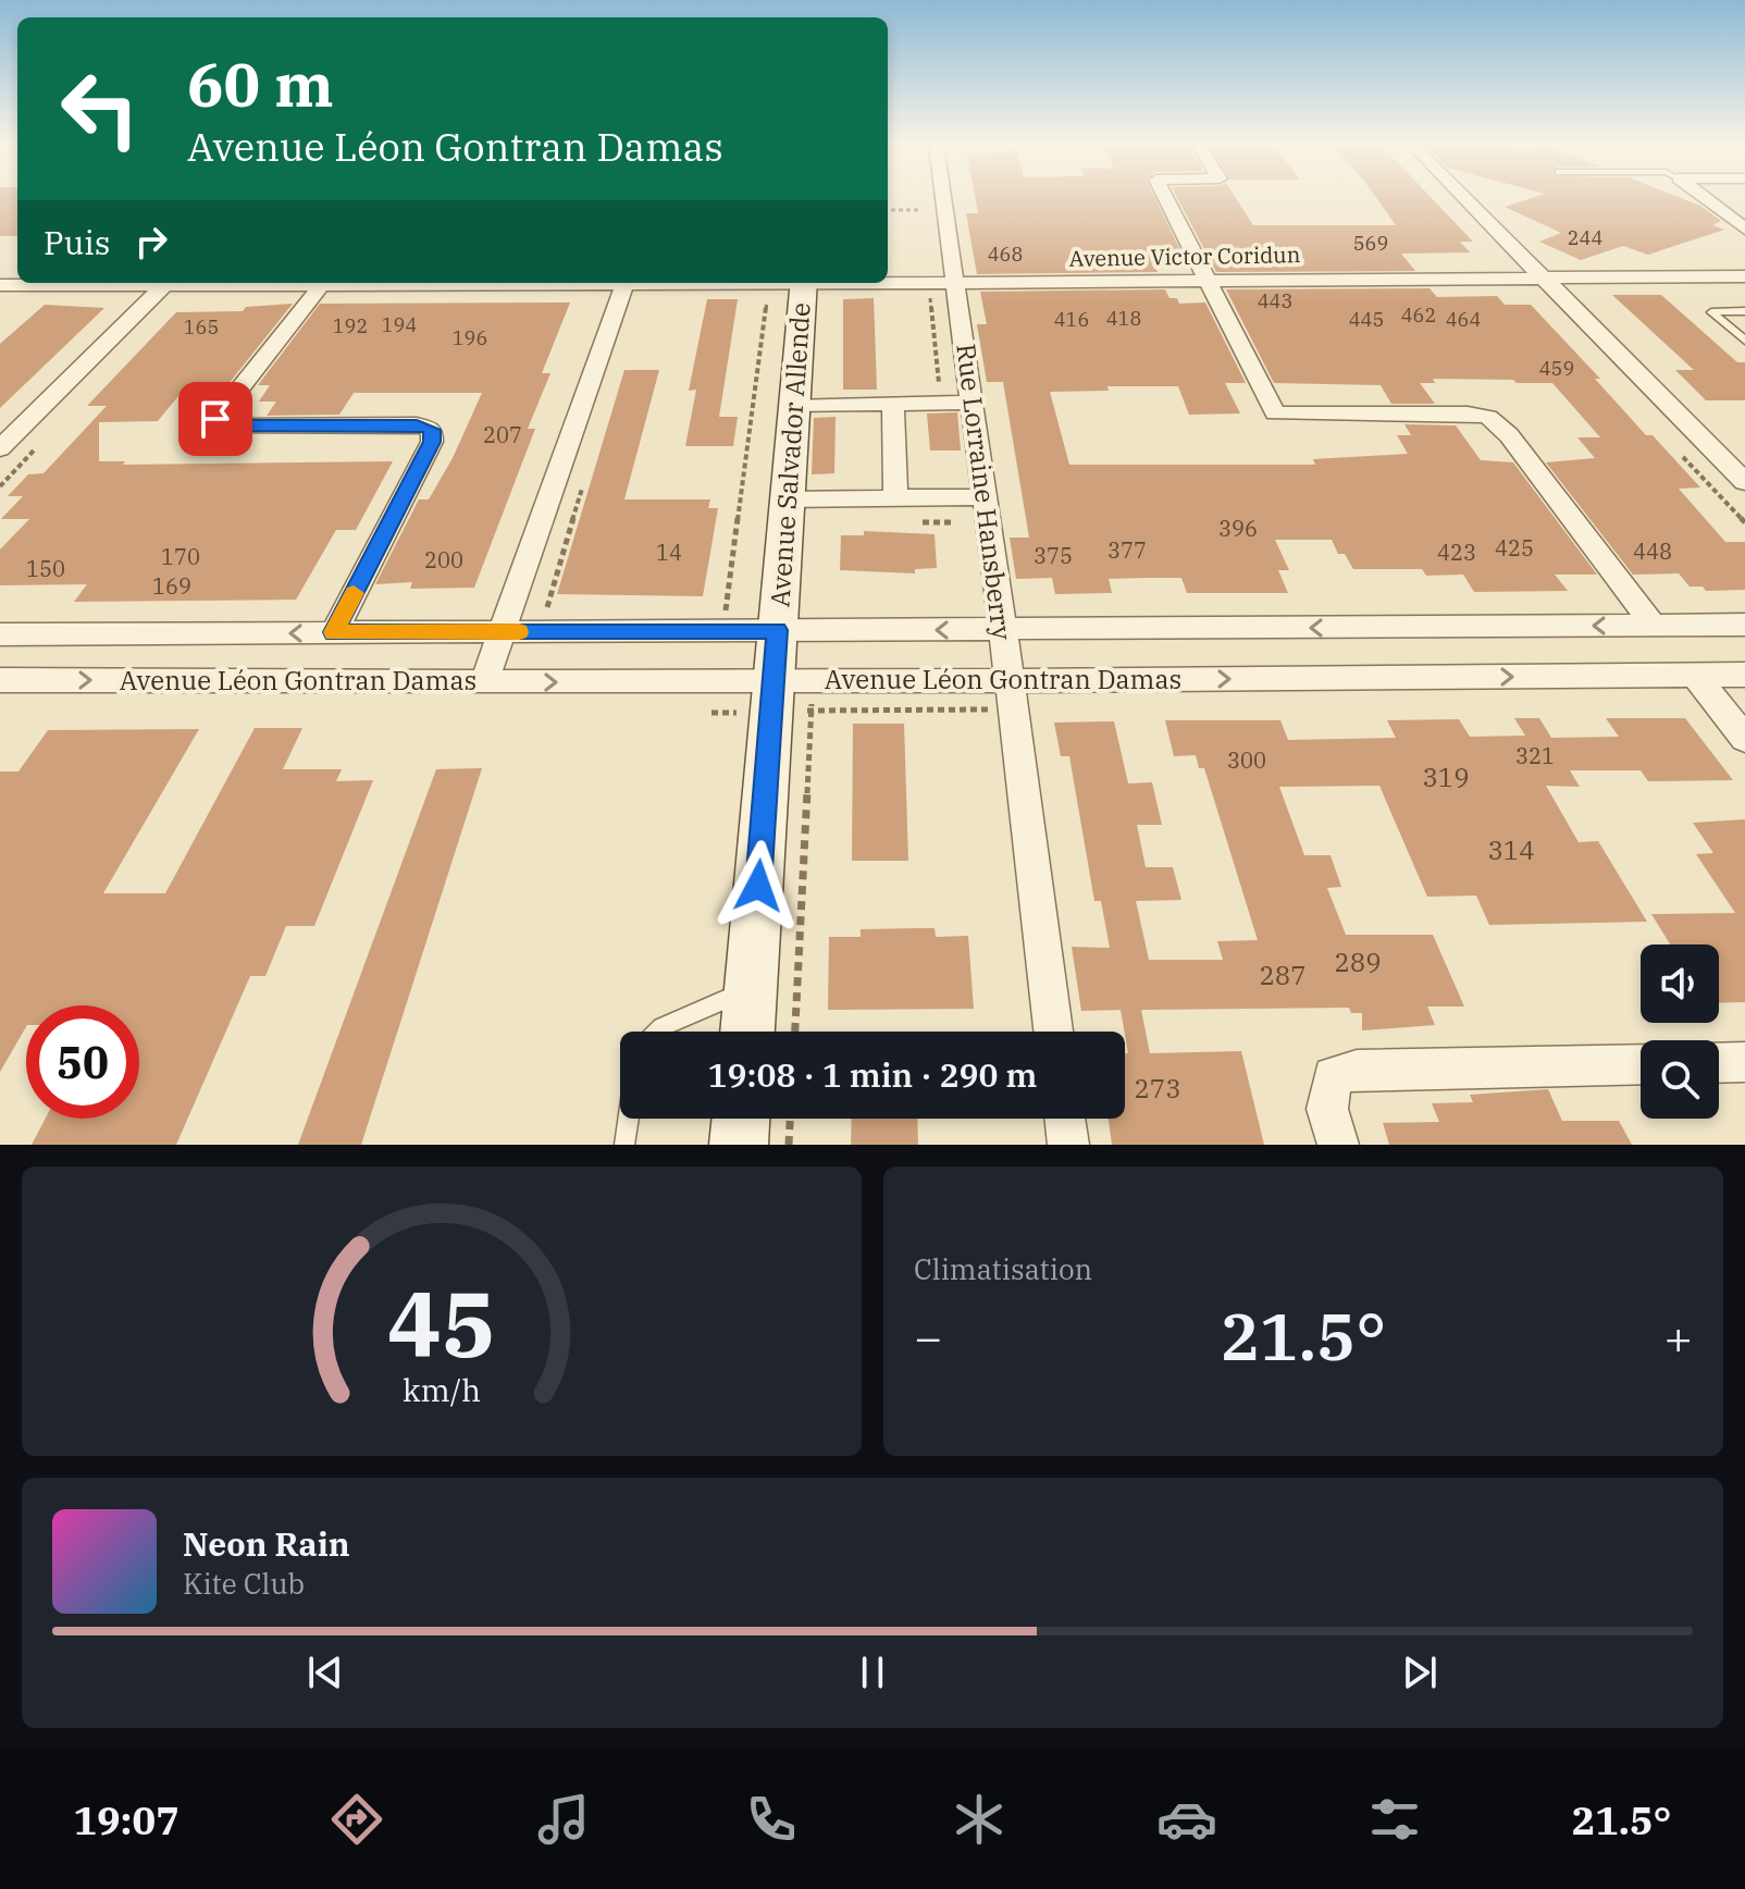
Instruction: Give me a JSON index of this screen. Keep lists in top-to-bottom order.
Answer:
{
  "streets": {
    "main road": ["Avenue Salvador Allende"],
    "street": ["Avenue Victor Coridun", "Rue Lorraine Hansberry", "Avenue Léon Gontran Damas"]
  },
  "crossings": [
    ["Avenue Victor Coridun", "Rue Lorraine Hansberry"],
    ["Avenue Salvador Allende", "Avenue Léon Gontran Damas"],
    ["Rue Lorraine Hansberry", "Avenue Léon Gontran Damas"]
  ],
  "house_numbers": [
    "244",
    "569",
    "468",
    "443",
    "462",
    "418",
    "416",
    "445",
    "464",
    "194",
    "192",
    "165",
    "196",
    "459",
    "207",
    "396",
    "425",
    "377",
    "448",
    "14",
    "423",
    "375",
    "170",
    "200",
    "150",
    "169",
    "321",
    "300",
    "319",
    "314",
    "289",
    "287",
    "273"
  ],
  "page": {
    "turn": ["60 m", "Avenue Léon Gontran Damas"],
    "then": "Puis",
    "limit": "50",
    "trip": "19:08 · 1 min · 290 m",
    "tile": "Climatisation",
    "heat": ["−", "21.5°", "+"],
    "song": ["Neon Rain", "Kite Club"],
    "tabs": ["19:07", "21.5°"],
    "gauge": ["45", "km/h"]
  }
}
